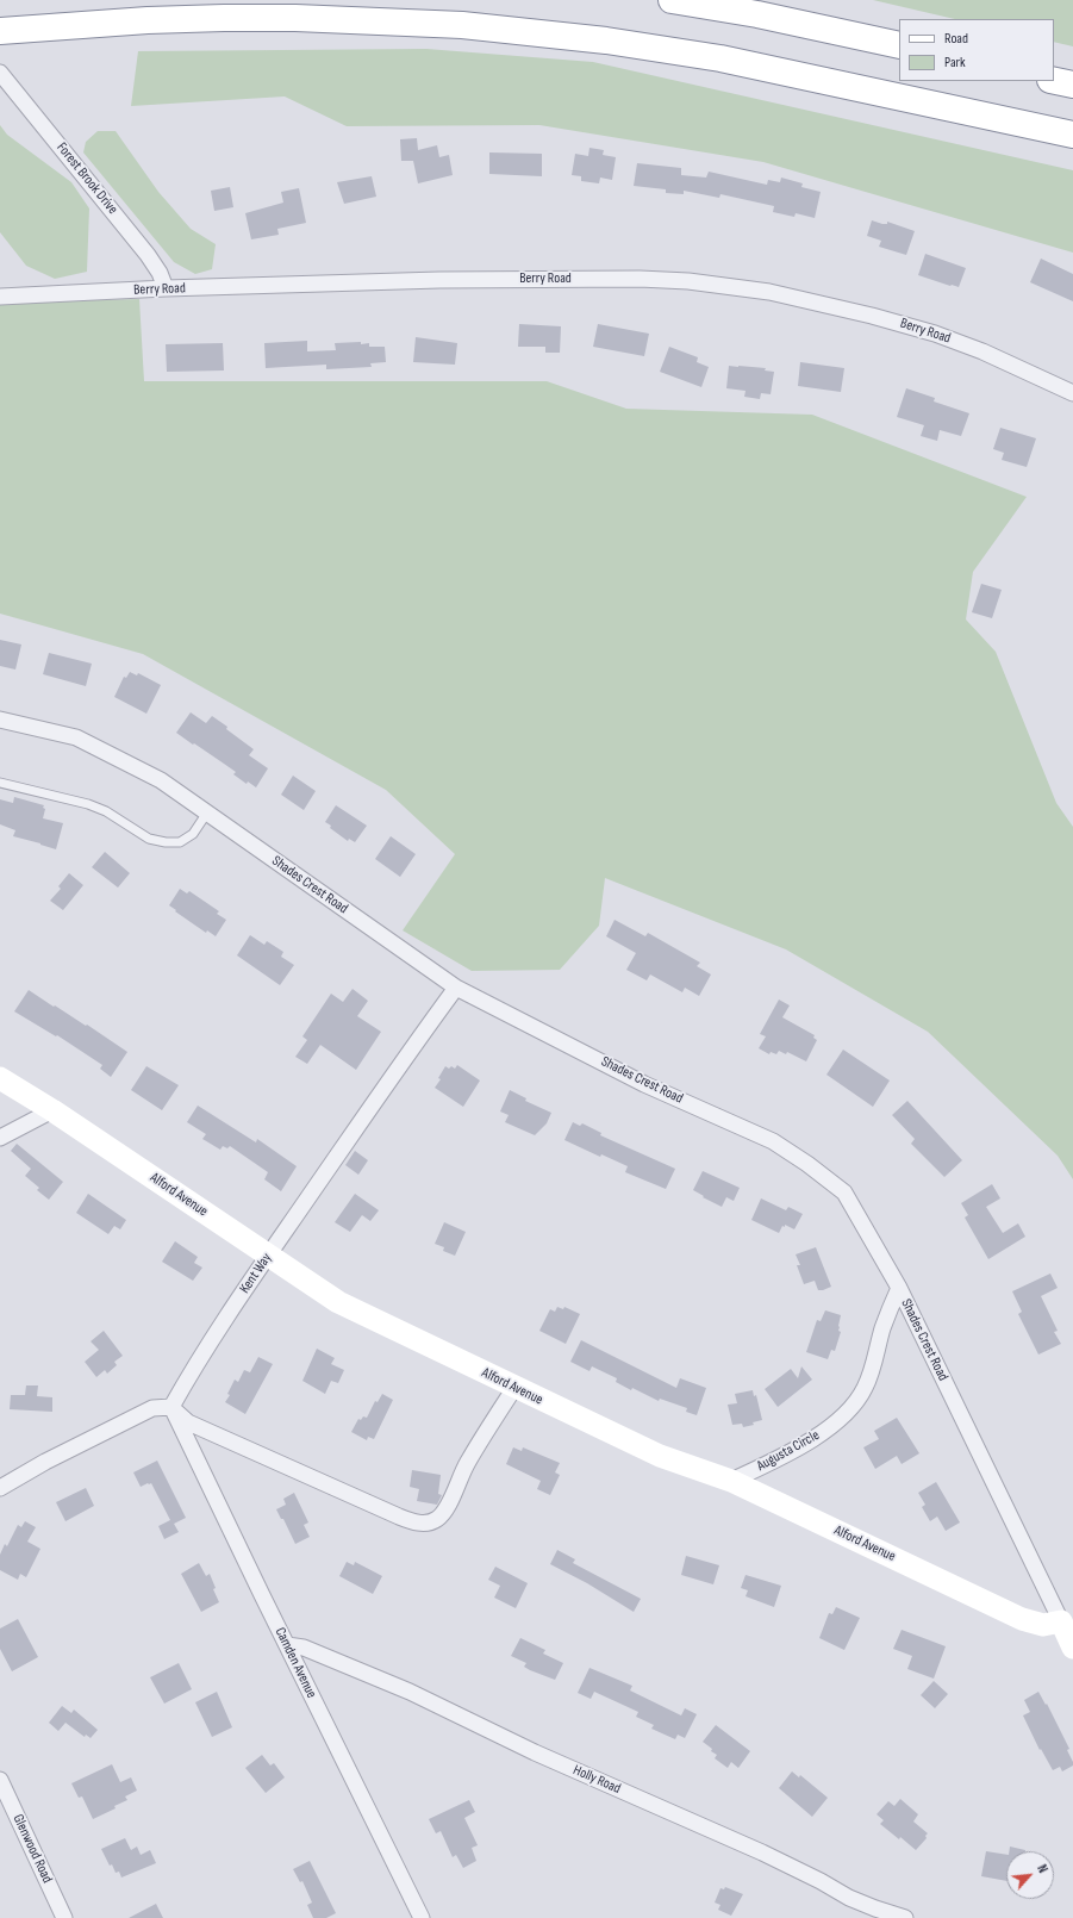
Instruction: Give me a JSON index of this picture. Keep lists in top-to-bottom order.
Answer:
{
  "streets": {
    "street": [
      "Forest Brook Drive",
      "Berry Road",
      "Shades Crest Road",
      "Alford Avenue",
      "Kent Way",
      "Augusta Circle",
      "Camden Avenue",
      "Holly Road",
      "Glenwood Road"
    ]
  },
  "crossings": [
    ["Forest Brook Drive", "Berry Road"],
    ["Shades Crest Road", "Alford Avenue"],
    ["Shades Crest Road", "Kent Way"],
    ["Shades Crest Road", "Augusta Circle"],
    ["Alford Avenue", "Kent Way"],
    ["Alford Avenue", "Augusta Circle"],
    ["Kent Way", "Camden Avenue"],
    ["Camden Avenue", "Holly Road"]
  ],
  "legend": ["Road", "Park"],
  "north": "top right"
}
